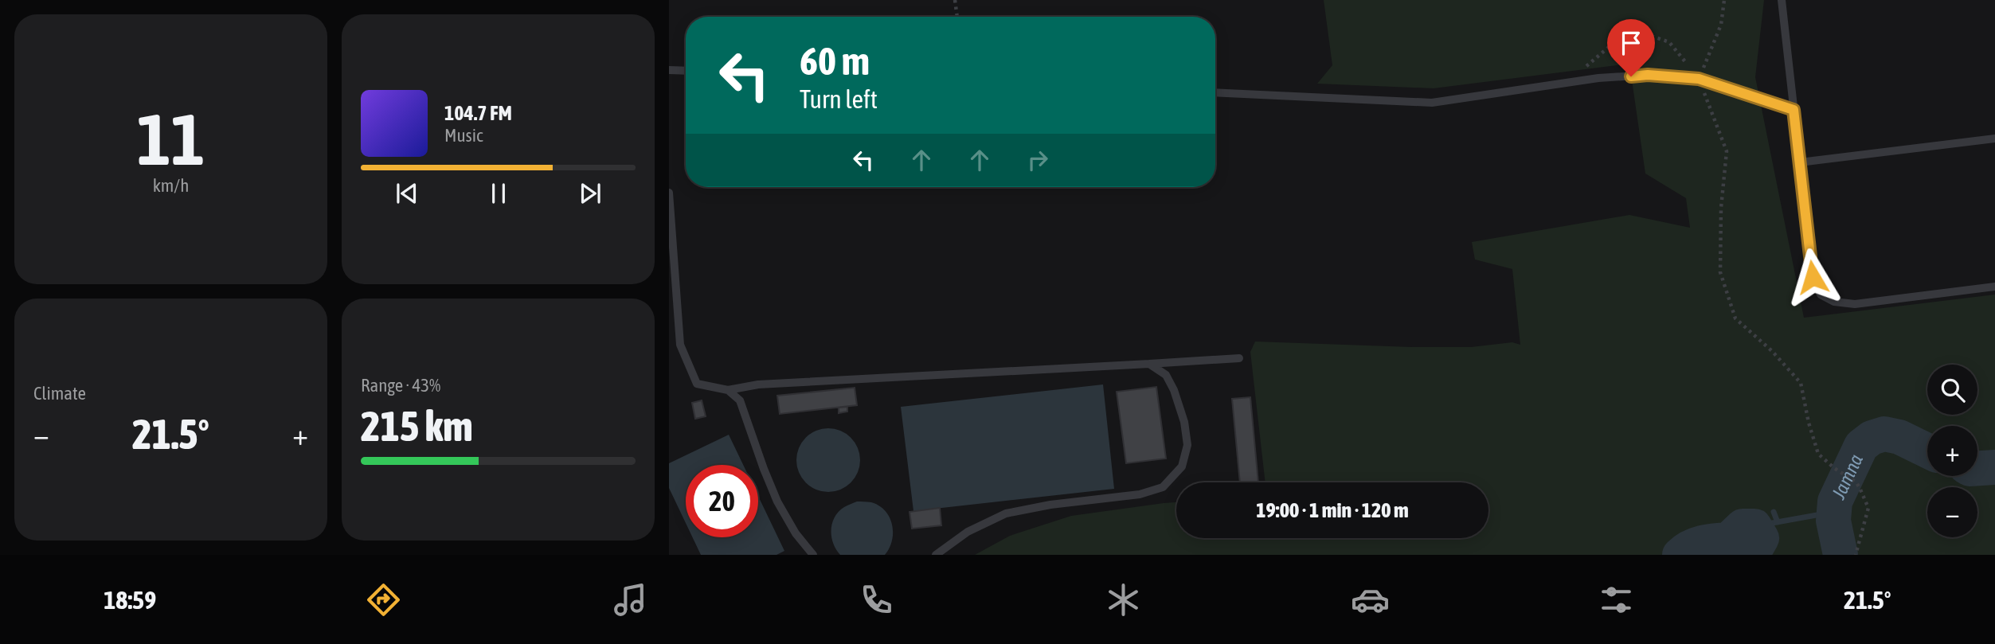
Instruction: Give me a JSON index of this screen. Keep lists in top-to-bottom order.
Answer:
{
  "water": ["Jamna"],
  "page": {
    "tile": [
      ["11", "km/h"],
      "Climate",
      ["Range · 43%", "215 km"]
    ],
    "turn": ["60 m", "Turn left"],
    "song": ["104.7 FM", "Music"],
    "map_buttons": ["+", "−"],
    "heat": ["−", "21.5°", "+"],
    "limit": "20",
    "trip": "19:00 · 1 min · 120 m",
    "tabs": ["18:59", "21.5°"]
  }
}
